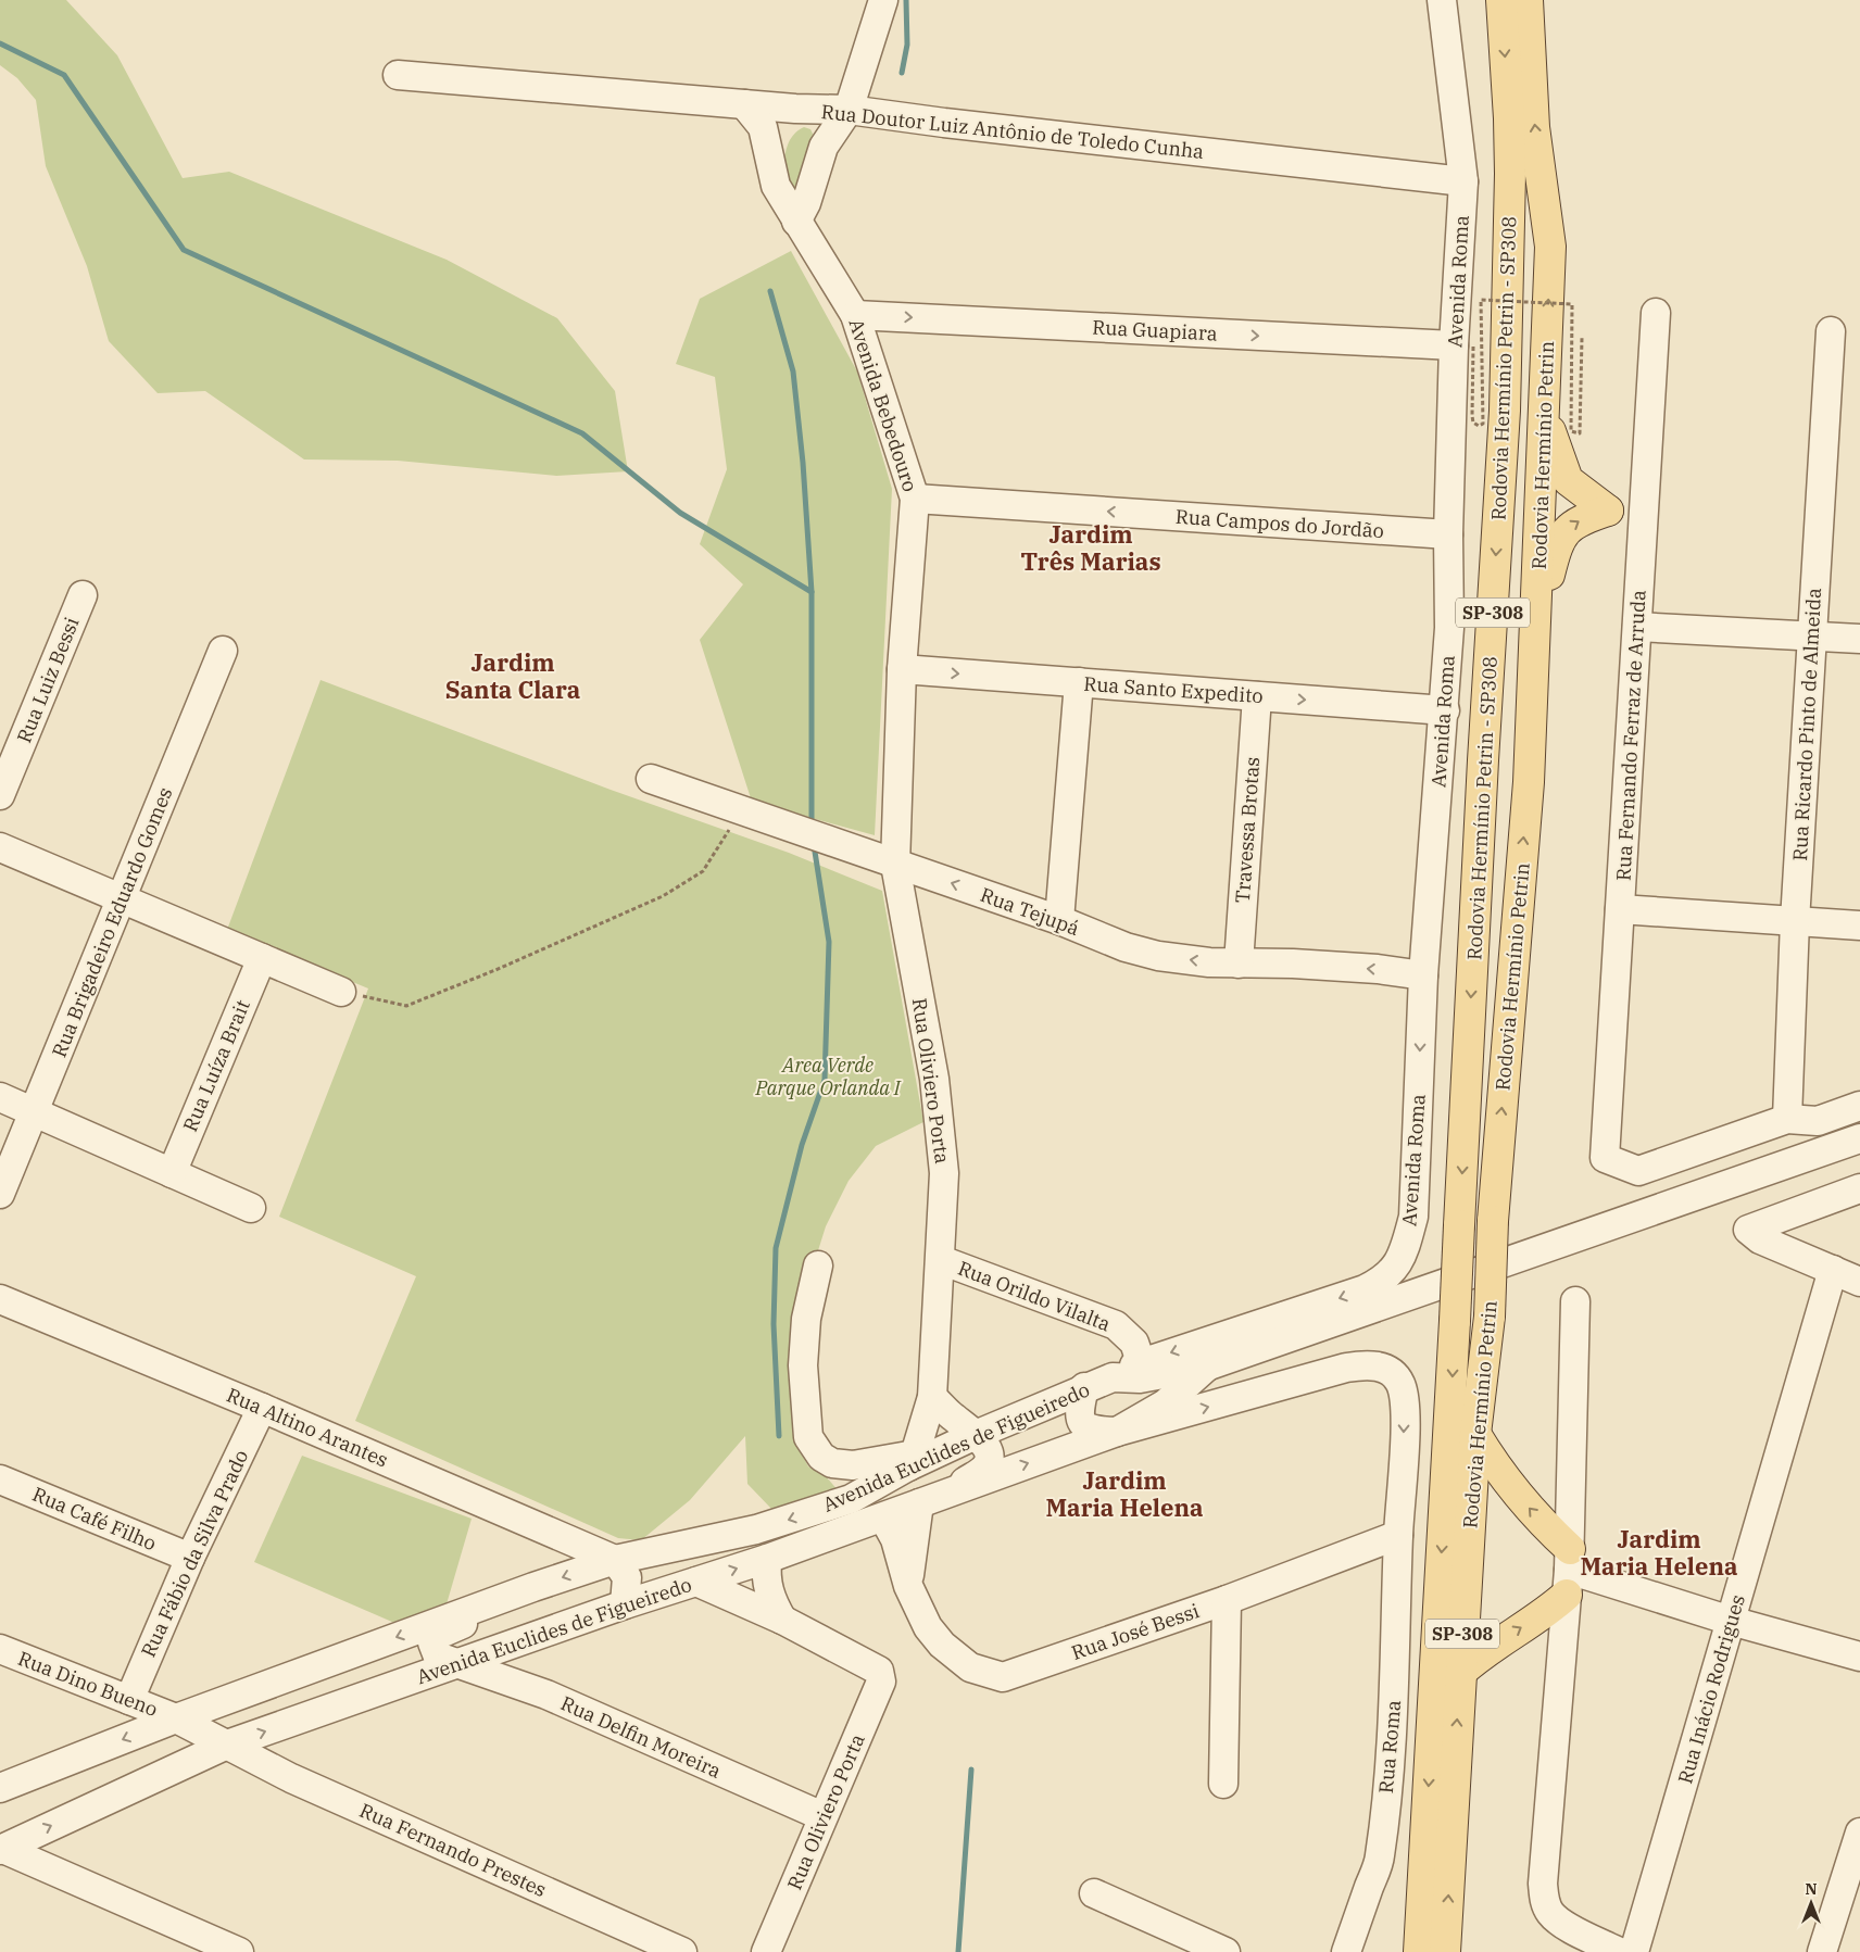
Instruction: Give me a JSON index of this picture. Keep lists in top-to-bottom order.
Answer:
{
  "streets": {
    "main road": ["Rodovia Hermínio Petrin - SP308", "Rodovia Hermínio Petrin", "SP-308"],
    "street": [
      "Rua Doutor Luiz Antônio de Toledo Cunha",
      "Avenida Roma",
      "Rua Guapiara",
      "Avenida Bebedouro",
      "Rua Campos do Jordão",
      "Rua Luiz Bessi",
      "Rua Santo Expedito",
      "Rua Ricardo Pinto de Almeida",
      "Rua Fernando Ferraz de Arruda",
      "Travessa Brotas",
      "Rua Tejupá",
      "Rua Brigadeiro Eduardo Gomes",
      "Rua Luíza Brait",
      "Rua Oliviero Porta",
      "Rua Orildo Vilalta",
      "Rua Altino Arantes",
      "Avenida Euclides de Figueiredo",
      "Rua Café Filho",
      "Rua Fábio da Silva Prado",
      "Rua José Bessi",
      "Rua Dino Bueno",
      "Rua Inácio Rodrigues",
      "Rua Delfin Moreira",
      "Rua Roma",
      "Rua Fernando Prestes"
    ]
  },
  "crossings": [
    ["Rua Doutor Luiz Antônio de Toledo Cunha", "Avenida Roma"],
    ["Rua Doutor Luiz Antônio de Toledo Cunha", "Avenida Bebedouro"],
    ["Avenida Roma", "Rua Guapiara"],
    ["Avenida Roma", "Rua Campos do Jordão"],
    ["Avenida Roma", "Rua Santo Expedito"],
    ["Avenida Roma", "Rua Tejupá"],
    ["Avenida Roma", "Avenida Euclides de Figueiredo"],
    ["Rua Guapiara", "Avenida Bebedouro"],
    ["Rodovia Hermínio Petrin - SP308", "Rodovia Hermínio Petrin"],
    ["Avenida Bebedouro", "Rua Campos do Jordão"],
    ["Avenida Bebedouro", "Rua Santo Expedito"],
    ["Avenida Bebedouro", "Rua Tejupá"],
    ["Avenida Bebedouro", "Rua Oliviero Porta"],
    ["Rua Santo Expedito", "Travessa Brotas"],
    ["Rua Ricardo Pinto de Almeida", "Rua Fernando Ferraz de Arruda"],
    ["Travessa Brotas", "Rua Tejupá"],
    ["Rua Tejupá", "Rua Oliviero Porta"],
    ["Rua Oliviero Porta", "Rua Orildo Vilalta"],
    ["Rua Oliviero Porta", "Avenida Euclides de Figueiredo"],
    ["Rua Oliviero Porta", "Rua Delfin Moreira"],
    ["Rua Orildo Vilalta", "Avenida Euclides de Figueiredo"],
    ["Rua Altino Arantes", "Avenida Euclides de Figueiredo"],
    ["Rua Altino Arantes", "Rua Fábio da Silva Prado"],
    ["Avenida Euclides de Figueiredo", "Rua José Bessi"],
    ["Avenida Euclides de Figueiredo", "Rua Dino Bueno"],
    ["Avenida Euclides de Figueiredo", "Rua Delfin Moreira"],
    ["Avenida Euclides de Figueiredo", "Rua Roma"],
    ["Avenida Euclides de Figueiredo", "Rua Fernando Prestes"],
    ["Rua Café Filho", "Rua Fábio da Silva Prado"],
    ["Rua Fábio da Silva Prado", "Rua Dino Bueno"],
    ["Rua José Bessi", "Rua Roma"],
    ["Rua Dino Bueno", "Rua Fernando Prestes"]
  ],
  "one_way": [
    "Rua Guapiara",
    "Rodovia Hermínio Petrin - SP308",
    "Rua Campos do Jordão",
    "Rua Santo Expedito",
    "Rua Tejupá"
  ],
  "districts": [
    "Jardim Três Marias",
    "Jardim Santa Clara",
    "Jardim Maria Helena",
    "Jardim Maria Helena"
  ],
  "parks": ["Area Verde Parque Orlanda I"],
  "north": "top"
}
